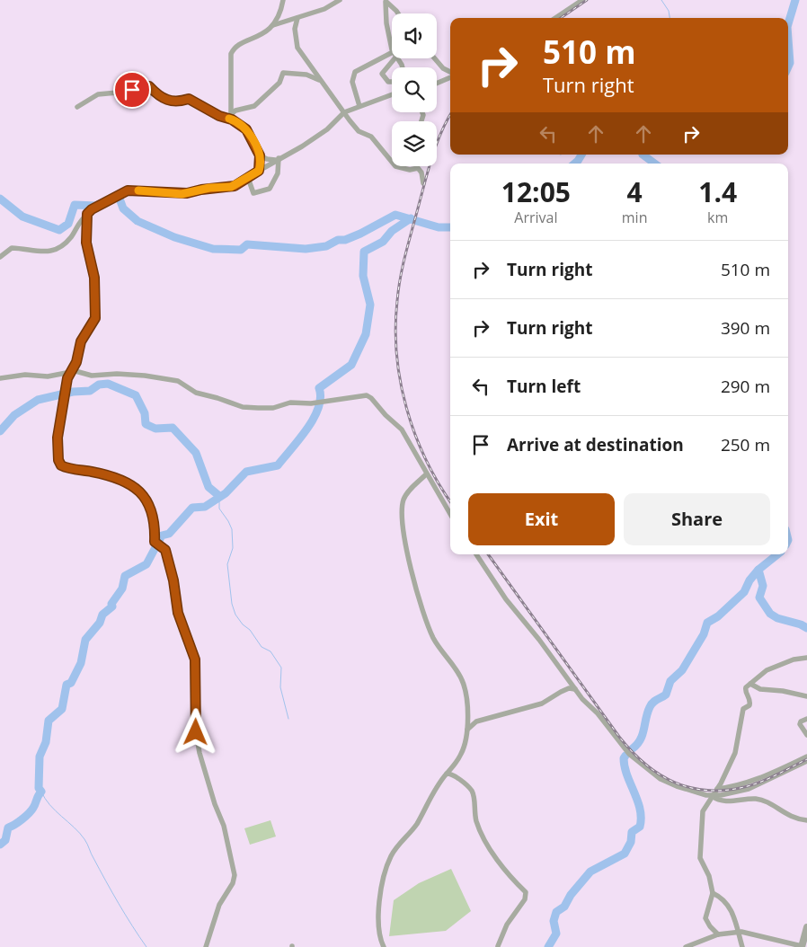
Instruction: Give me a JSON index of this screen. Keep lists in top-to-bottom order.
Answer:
{
  "page": {
    "turn": ["510 m", "Turn right"],
    "eta": [
      "12:05",
      "Arrival",
      "4",
      "min",
      "1.4",
      "km"
    ],
    "list": [
      {
        "name": "Turn right",
        "value": "510 m"
      },
      {
        "name": "Turn right",
        "value": "390 m"
      },
      {
        "name": "Turn left",
        "value": "290 m"
      },
      {
        "name": "Arrive at destination",
        "value": "250 m"
      }
    ],
    "buttons": ["Exit", "Share"]
  }
}
